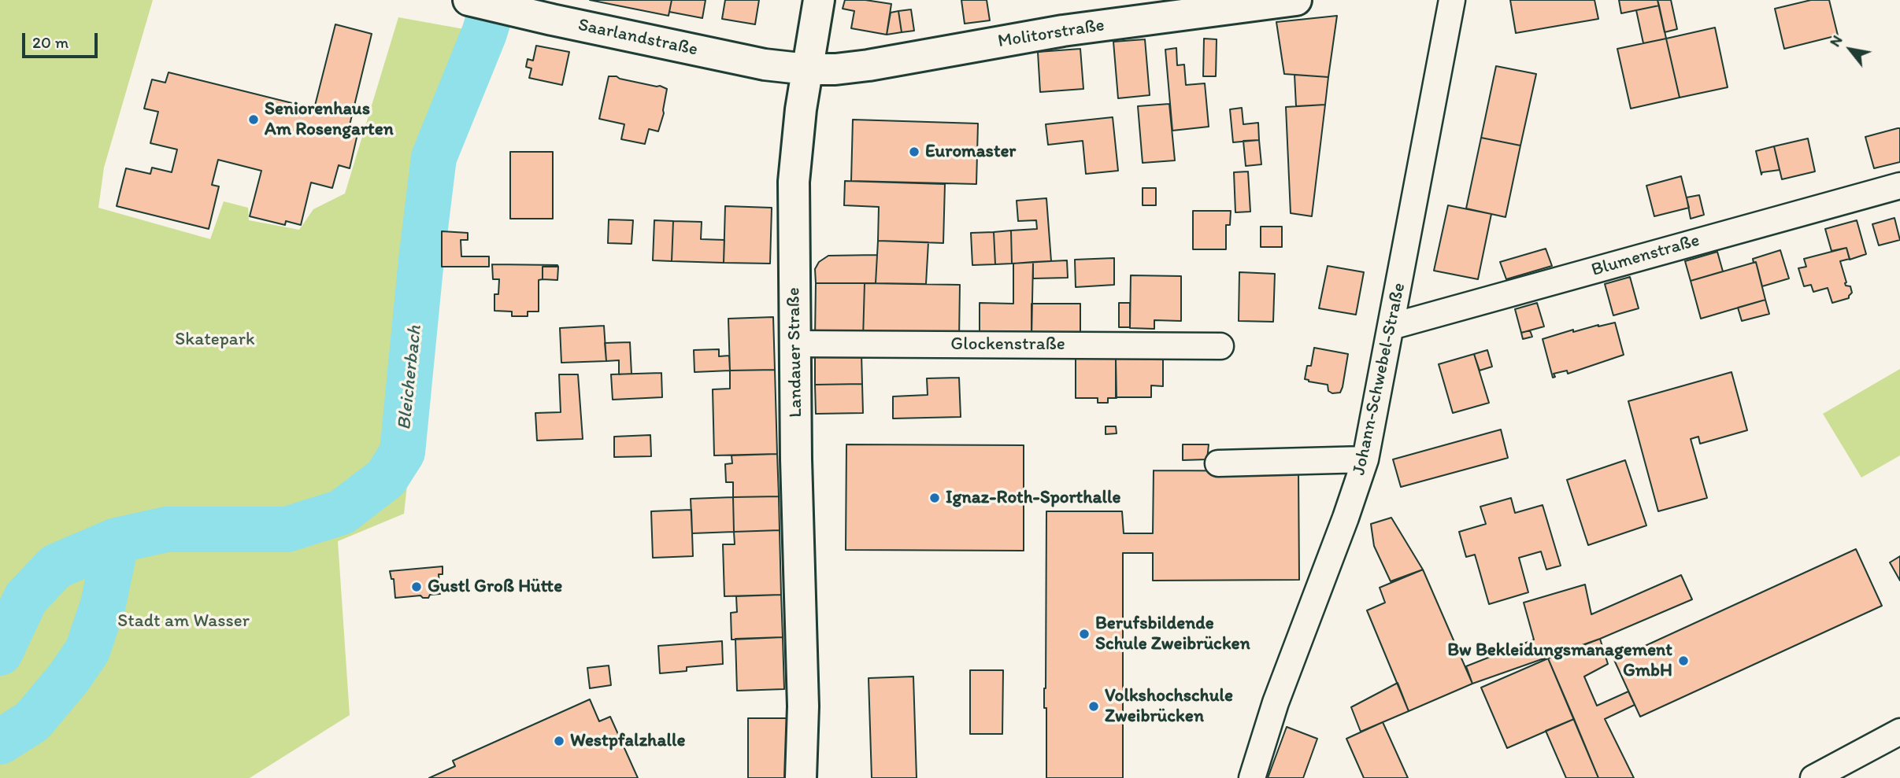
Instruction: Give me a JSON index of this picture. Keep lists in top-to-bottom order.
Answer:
{
  "streets": {
    "main road": ["Molitorstraße", "Saarlandstraße", "Landauer Straße"],
    "street": ["Blumenstraße", "Glockenstraße", "Johann-Schwebel-Straße"]
  },
  "crossings": [
    ["Molitorstraße", "Saarlandstraße"],
    ["Molitorstraße", "Landauer Straße"],
    ["Saarlandstraße", "Landauer Straße"],
    ["Blumenstraße", "Johann-Schwebel-Straße"],
    ["Glockenstraße", "Landauer Straße"]
  ],
  "water": ["Bleicherbach"],
  "parks": ["Skatepark", "Stadt am Wasser"],
  "places": [
    "Seniorenhaus Am Rosengarten",
    "Euromaster",
    "Ignaz-Roth-Sporthalle",
    "Gustl Groß Hütte",
    "Berufsbildende Schule Zweibrücken",
    "Bw Bekleidungsmanagement GmbH",
    "Volkshochschule Zweibrücken",
    "Westpfalzhalle"
  ],
  "scale_bar": "20 m",
  "north": "top left"
}
